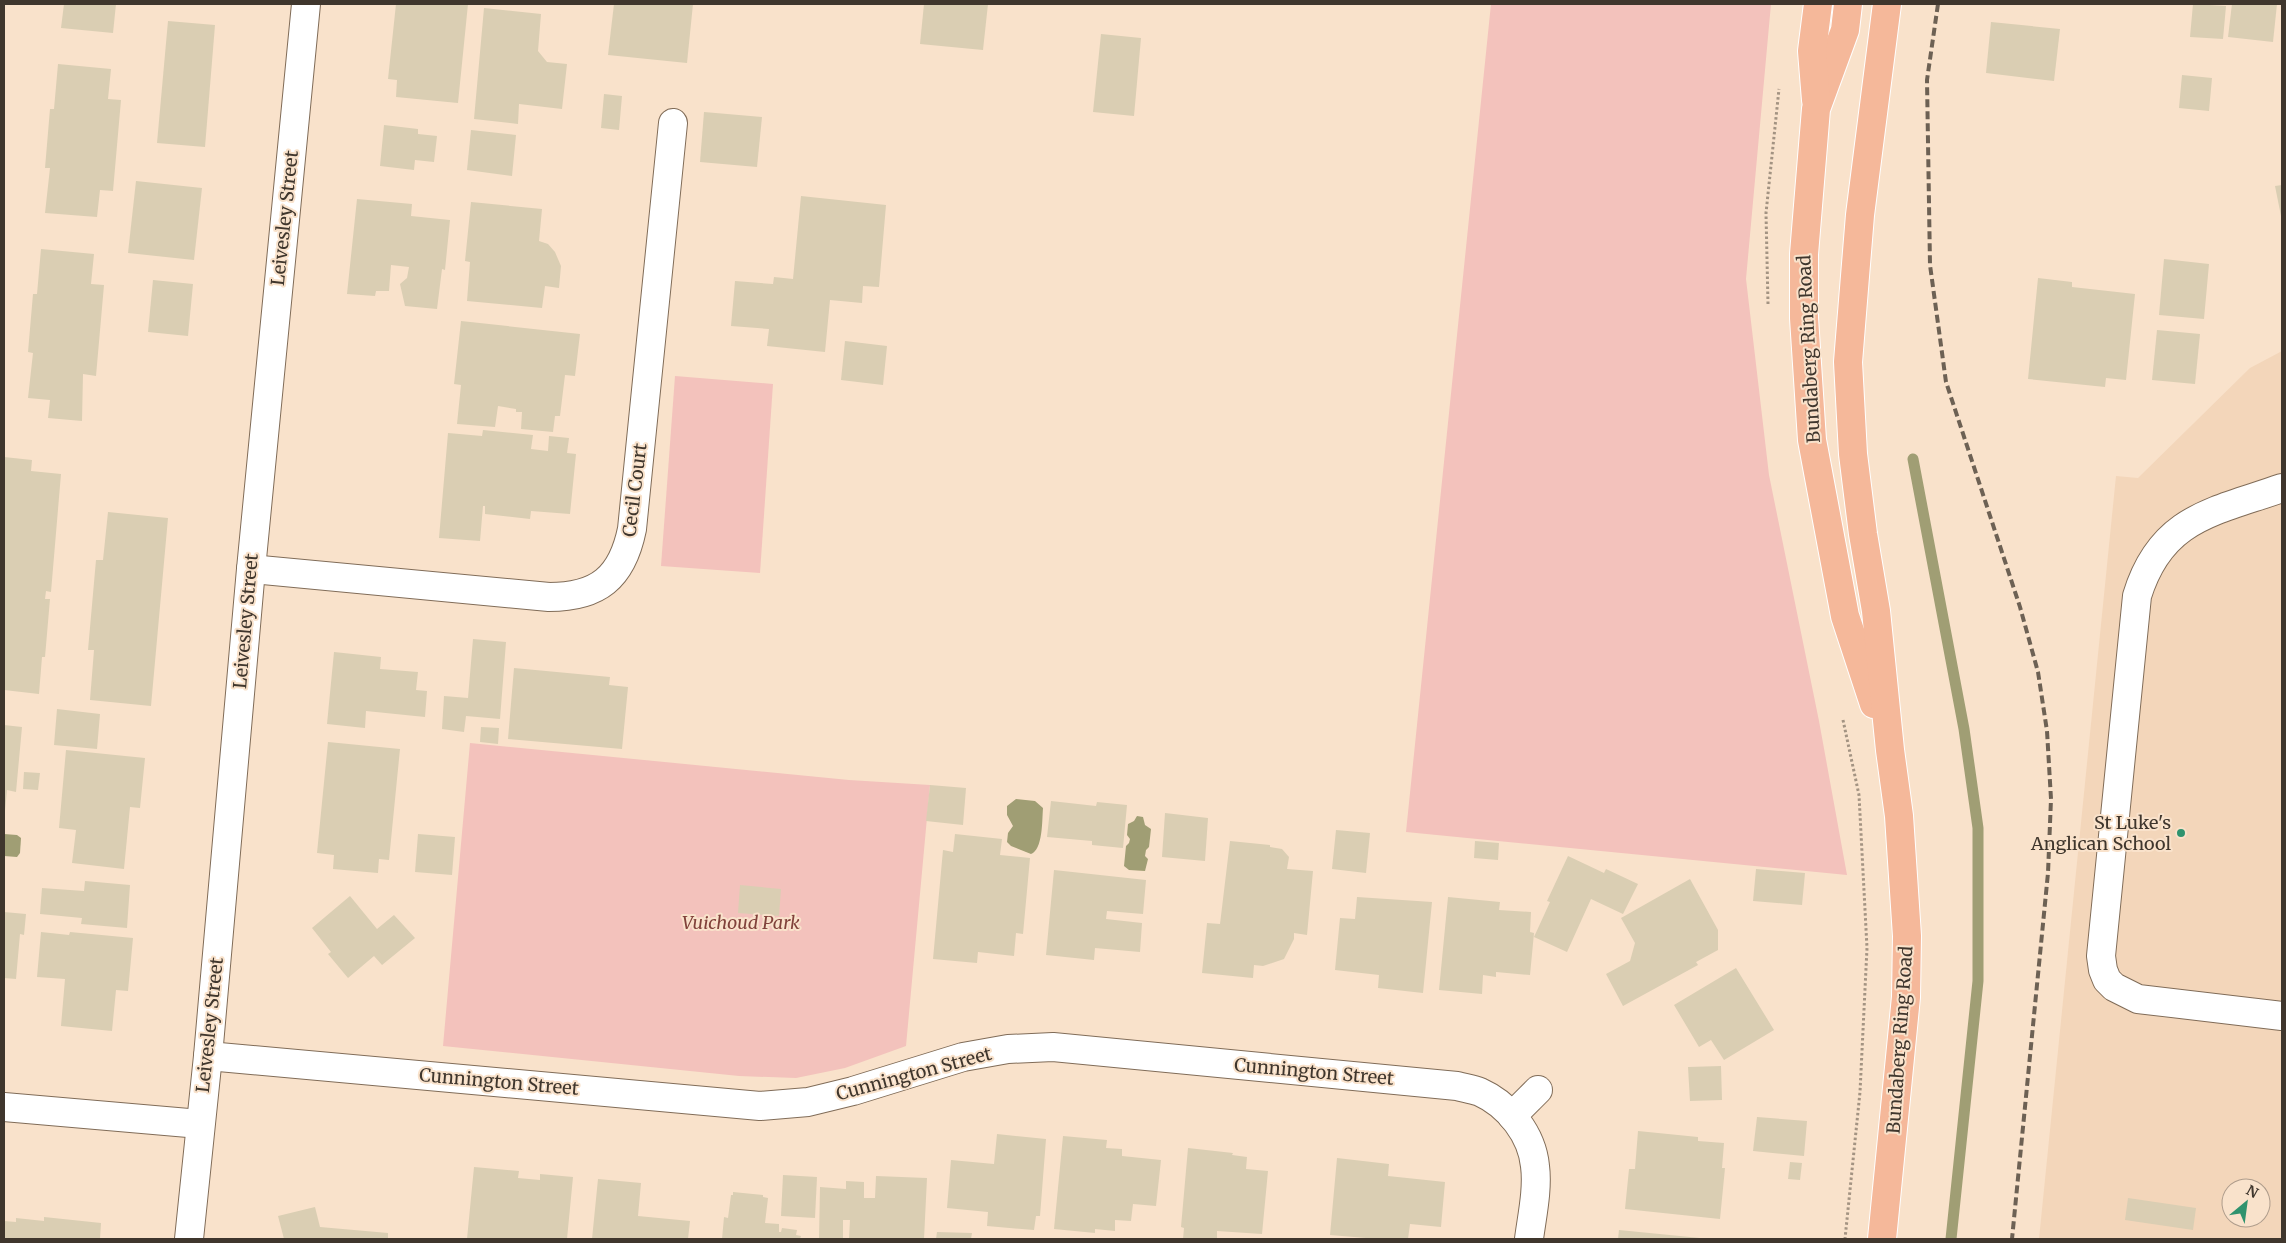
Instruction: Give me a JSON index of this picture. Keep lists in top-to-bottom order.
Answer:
{
  "streets": {
    "main road": ["Bundaberg Ring Road"],
    "street": ["Leivesley Street", "Cecil Court", "Cunnington Street"]
  },
  "crossings": [
    ["Leivesley Street", "Cecil Court"],
    ["Leivesley Street", "Cunnington Street"]
  ],
  "parks": ["Vuichoud Park"],
  "places": ["St Luke's Anglican School"],
  "north": "top right"
}
